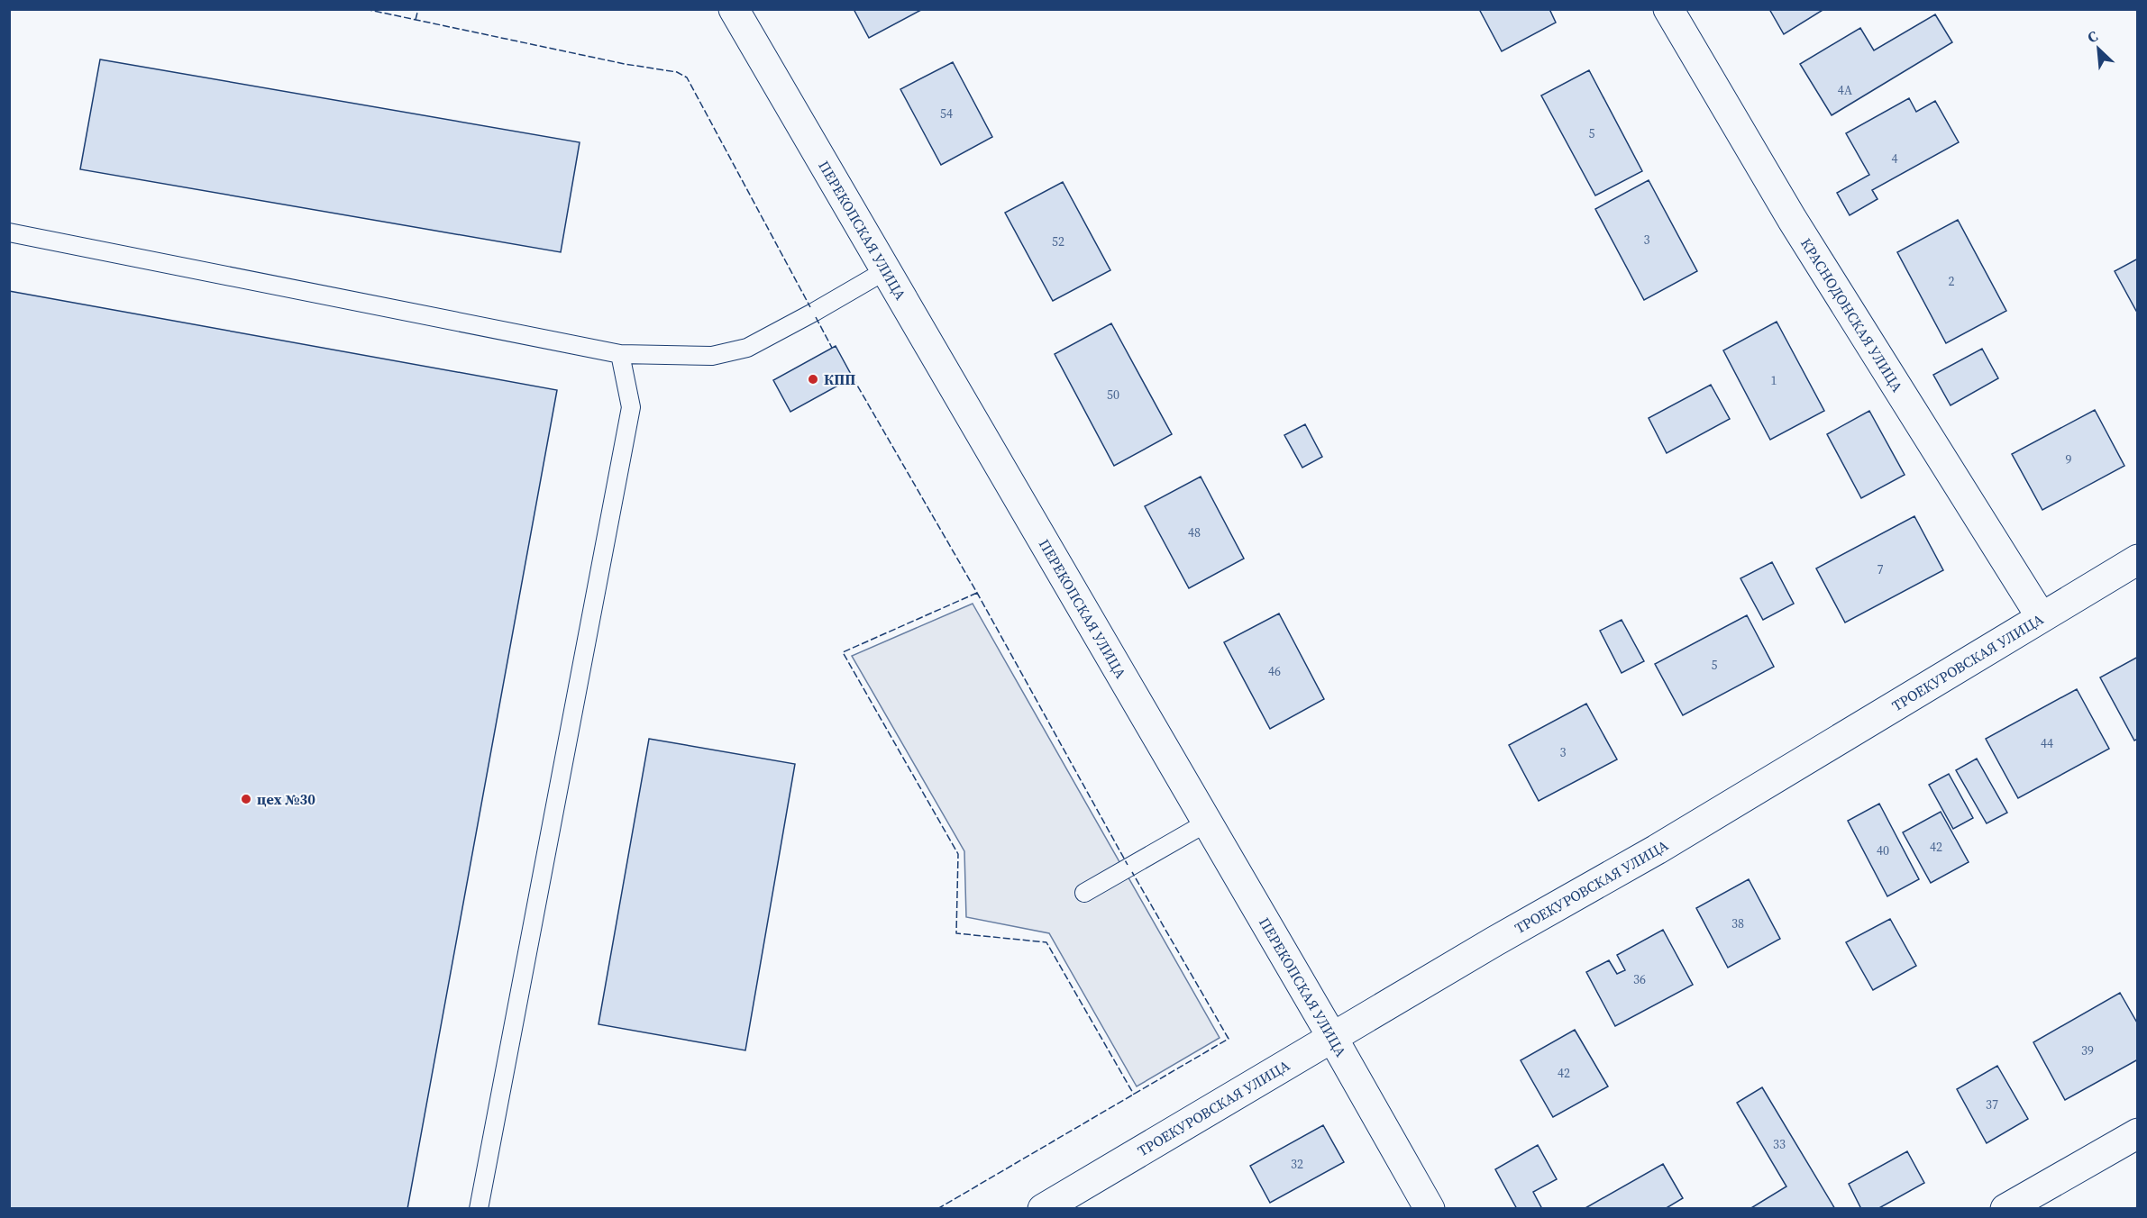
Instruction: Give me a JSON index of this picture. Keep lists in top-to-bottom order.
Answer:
{
  "streets": {
    "street": ["ПЕРЕКОПСКАЯ УЛИЦА", "КРАСНОДОНСКАЯ УЛИЦА", "ТРОЕКУРОВСКАЯ УЛИЦА"]
  },
  "crossings": [
    ["ПЕРЕКОПСКАЯ УЛИЦА", "ТРОЕКУРОВСКАЯ УЛИЦА"],
    ["КРАСНОДОНСКАЯ УЛИЦА", "ТРОЕКУРОВСКАЯ УЛИЦА"]
  ],
  "places": ["КПП", "цех №30"],
  "house_numbers": [
    "4А",
    "54",
    "5",
    "4",
    "3",
    "52",
    "2",
    "1",
    "50",
    "9",
    "48",
    "7",
    "5",
    "46",
    "44",
    "3",
    "42",
    "40",
    "38",
    "36",
    "39",
    "42",
    "37",
    "33",
    "32"
  ],
  "north": "top left"
}
